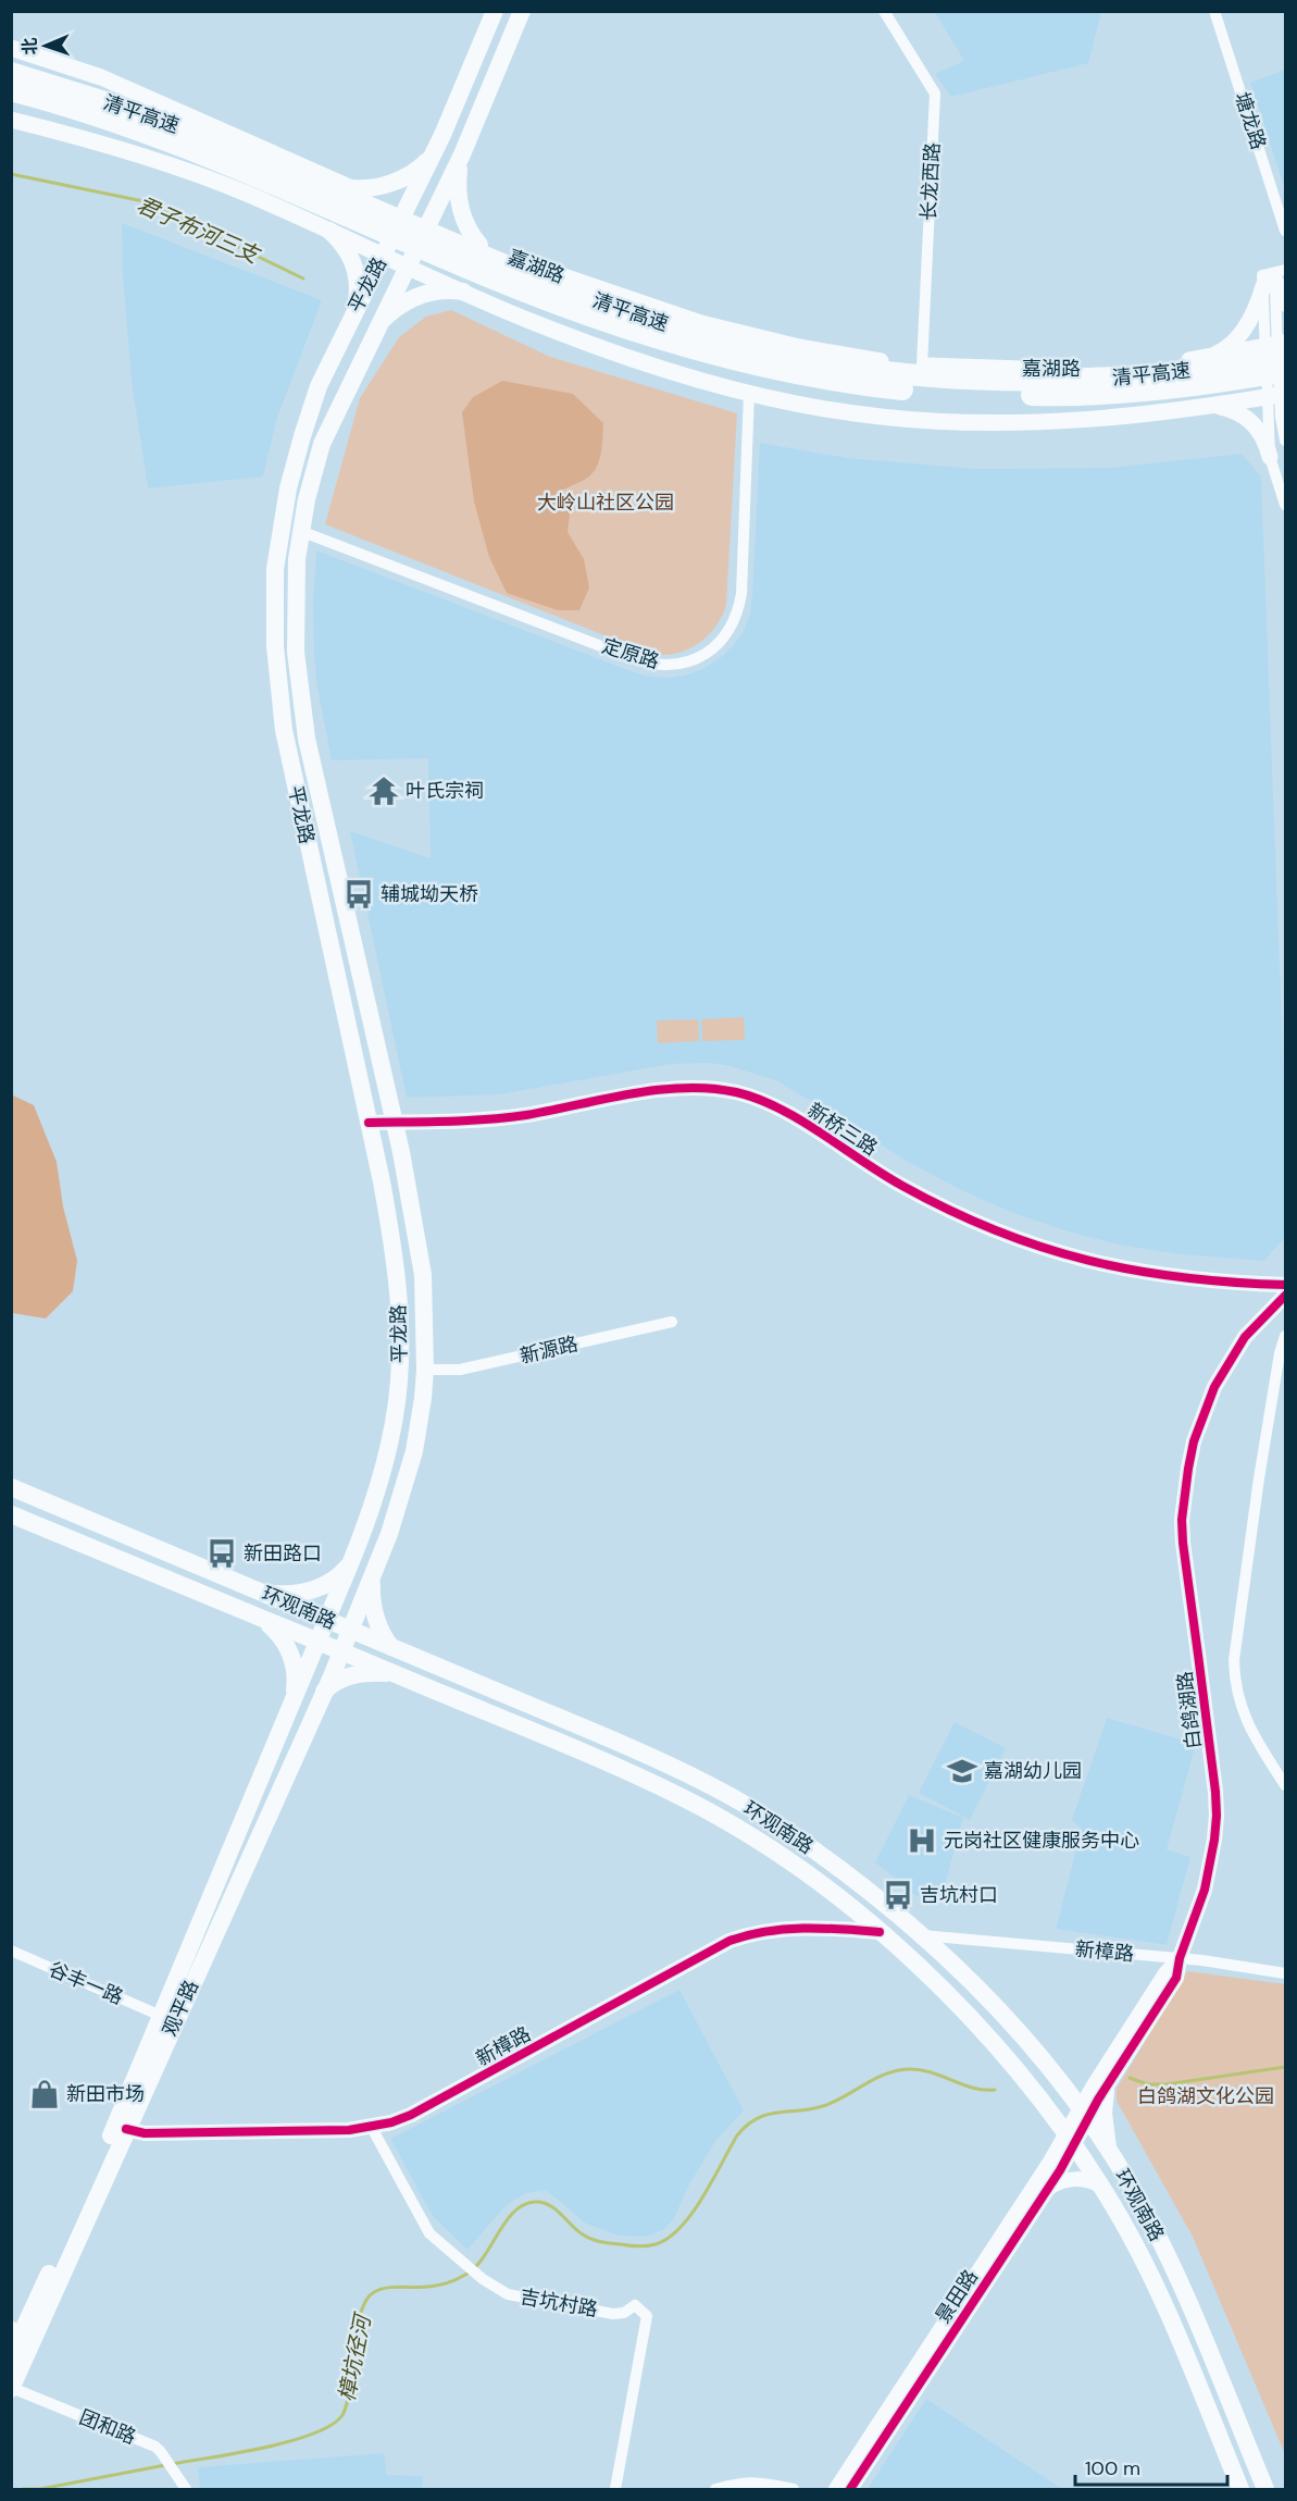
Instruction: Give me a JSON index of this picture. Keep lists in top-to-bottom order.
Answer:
{
  "streets": {
    "highway": ["清平高速"],
    "main road": [
      "嘉湖路",
      "平龙路",
      "环观南路",
      "观平路"
    ],
    "street": [
      "塘龙路",
      "长龙西路",
      "定原路",
      "新桥三路",
      "新源路",
      "白鸽湖路",
      "新樟路",
      "谷丰一路",
      "景田路",
      "吉坑村路",
      "团和路"
    ]
  },
  "crossings": [
    ["清平高速", "嘉湖路"],
    ["长龙西路", "嘉湖路"],
    ["嘉湖路", "平龙路"],
    ["平龙路", "定原路"],
    ["平龙路", "新桥三路"],
    ["平龙路", "新源路"],
    ["平龙路", "环观南路"],
    ["平龙路", "观平路"],
    ["环观南路", "白鸽湖路"],
    ["环观南路", "新樟路"],
    ["环观南路", "观平路"],
    ["环观南路", "景田路"],
    ["白鸽湖路", "新樟路"],
    ["白鸽湖路", "景田路"],
    ["新樟路", "观平路"],
    ["新樟路", "吉坑村路"],
    ["谷丰一路", "观平路"],
    ["观平路", "团和路"]
  ],
  "water": ["君子布河三支", "樟坑径河"],
  "parks": ["大岭山社区公园", "白鸽湖文化公园"],
  "places": {
    "temple": ["叶氏宗祠"],
    "bus stop": ["辅城坳天桥", "新田路口", "吉坑村口"],
    "school or university": ["嘉湖幼儿园"],
    "hospital": ["元岗社区健康服务中心"],
    "shop": ["新田市场"]
  },
  "scale_bar": "100 m",
  "north": "left"
}
